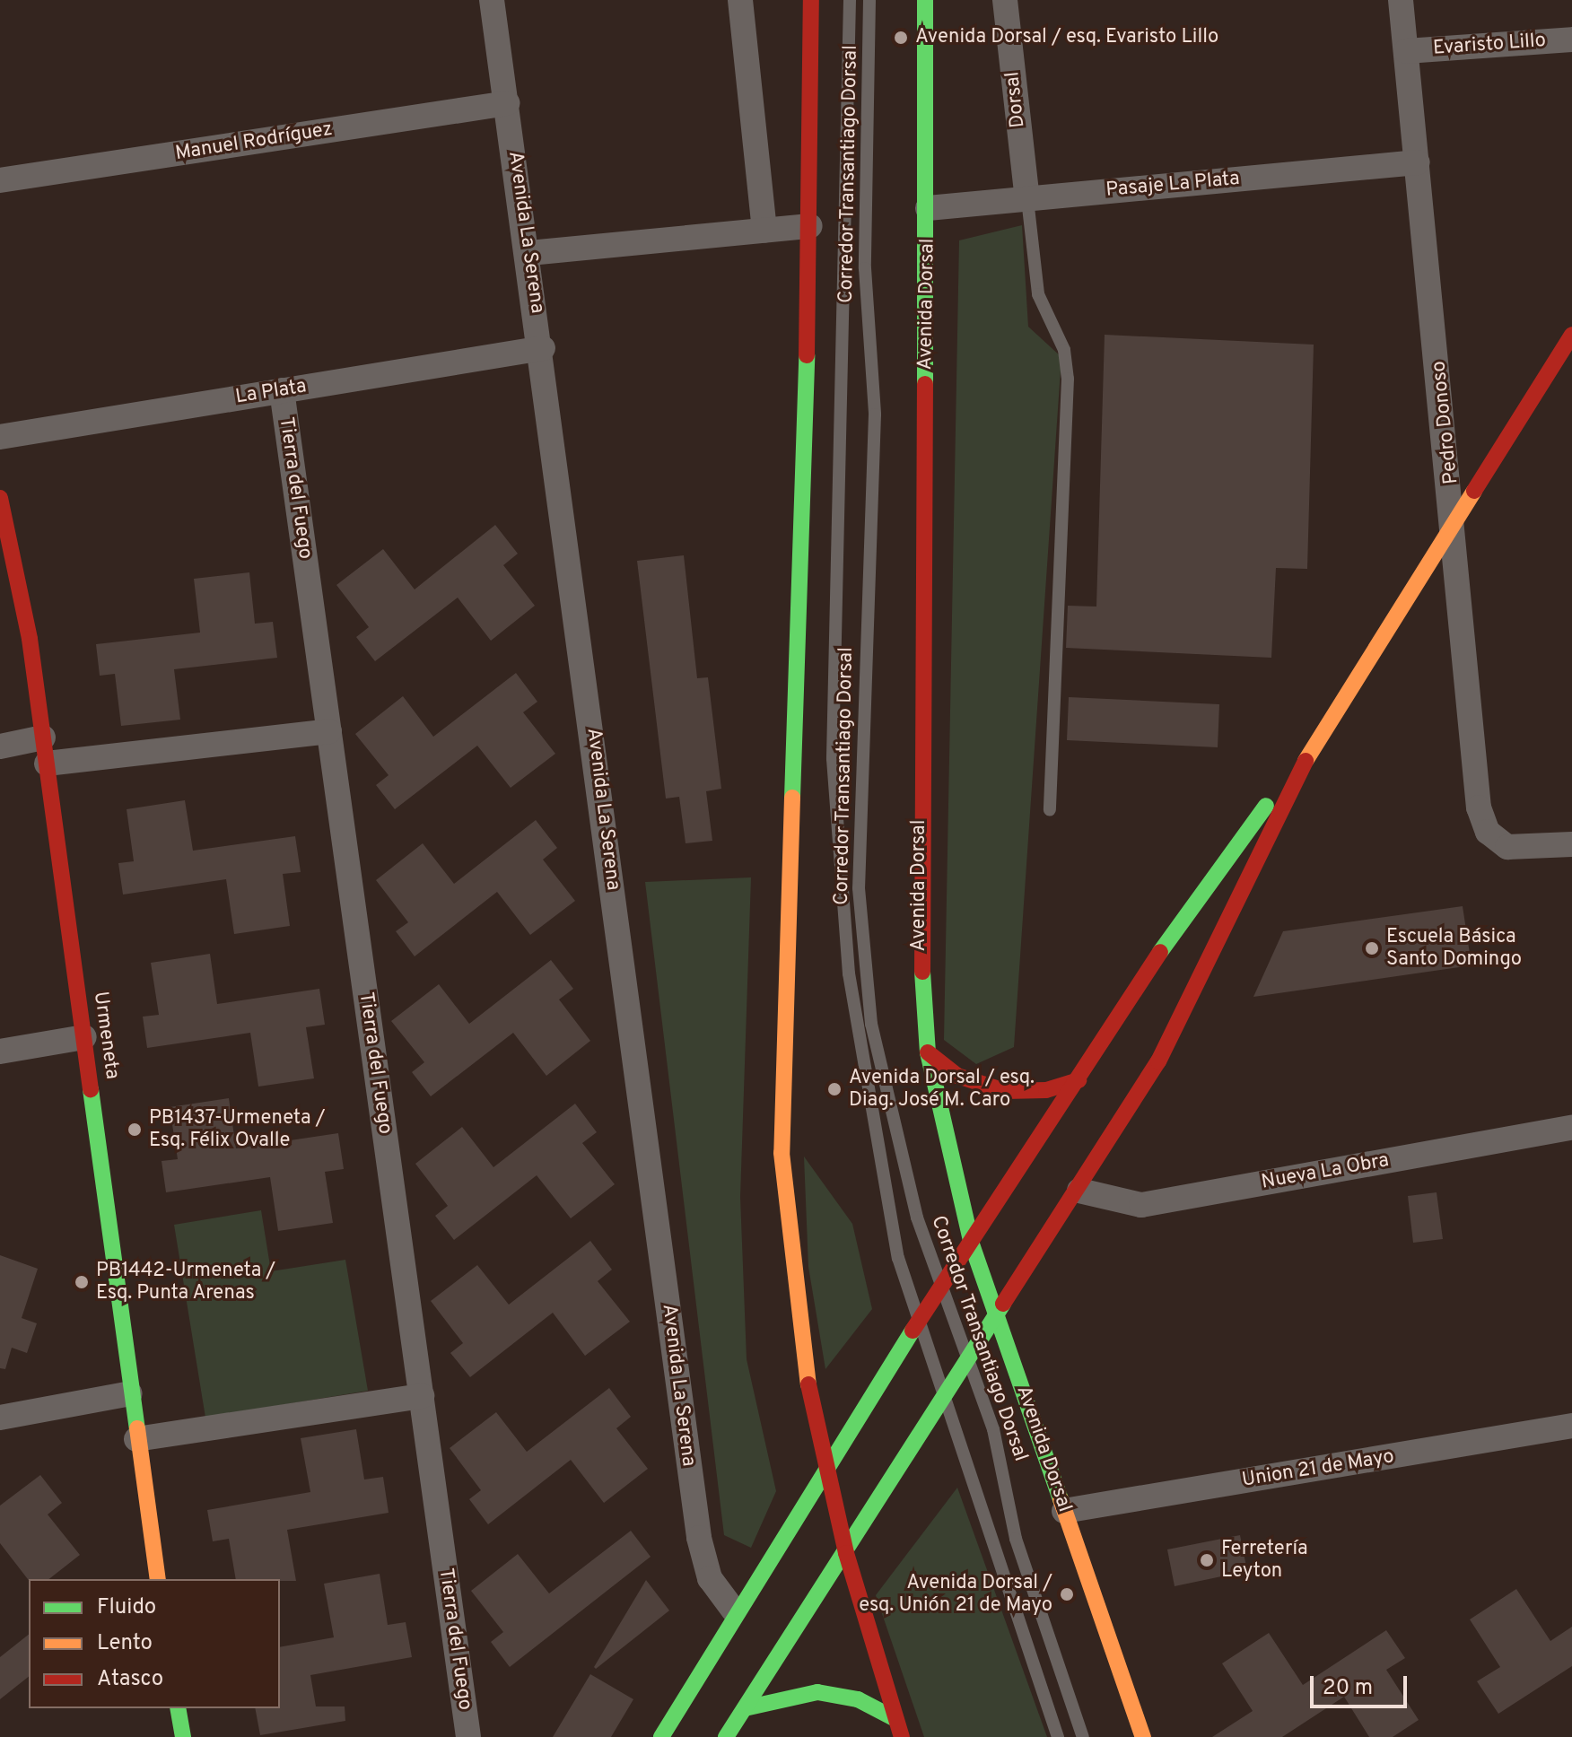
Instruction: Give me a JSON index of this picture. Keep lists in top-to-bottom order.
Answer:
{
  "streets": {
    "main road": ["Avenida Dorsal", "Urmeneta"],
    "street": [
      "Evaristo Lillo",
      "Dorsal",
      "Manuel Rodríguez",
      "Pasaje La Plata",
      "Avenida La Serena",
      "La Plata",
      "Pedro Donoso",
      "Tierra del Fuego",
      "Nueva La Obra",
      "Union 21 de Mayo"
    ],
    "lane": ["Corredor Transantiago Dorsal"]
  },
  "crossings": [
    ["Evaristo Lillo", "Pedro Donoso"],
    ["Dorsal", "Pasaje La Plata"],
    ["Manuel Rodríguez", "Avenida La Serena"],
    ["Pasaje La Plata", "Avenida Dorsal"],
    ["Pasaje La Plata", "Pedro Donoso"],
    ["Avenida La Serena", "La Plata"],
    ["Avenida Dorsal", "Union 21 de Mayo"],
    ["La Plata", "Tierra del Fuego"]
  ],
  "places": [
    "Avenida Dorsal / esq. Evaristo Lillo",
    "Escuela Básica Santo Domingo",
    "Avenida Dorsal / esq. Diag. José M. Caro",
    "PB1437-Urmeneta / Esq. Félix Ovalle",
    "PB1442-Urmeneta / Esq. Punta Arenas",
    "Ferretería Leyton",
    "Avenida Dorsal / esq. Unión 21 de Mayo"
  ],
  "legend": ["Fluido", "Lento", "Atasco"],
  "scale_bar": "20 m"
}
